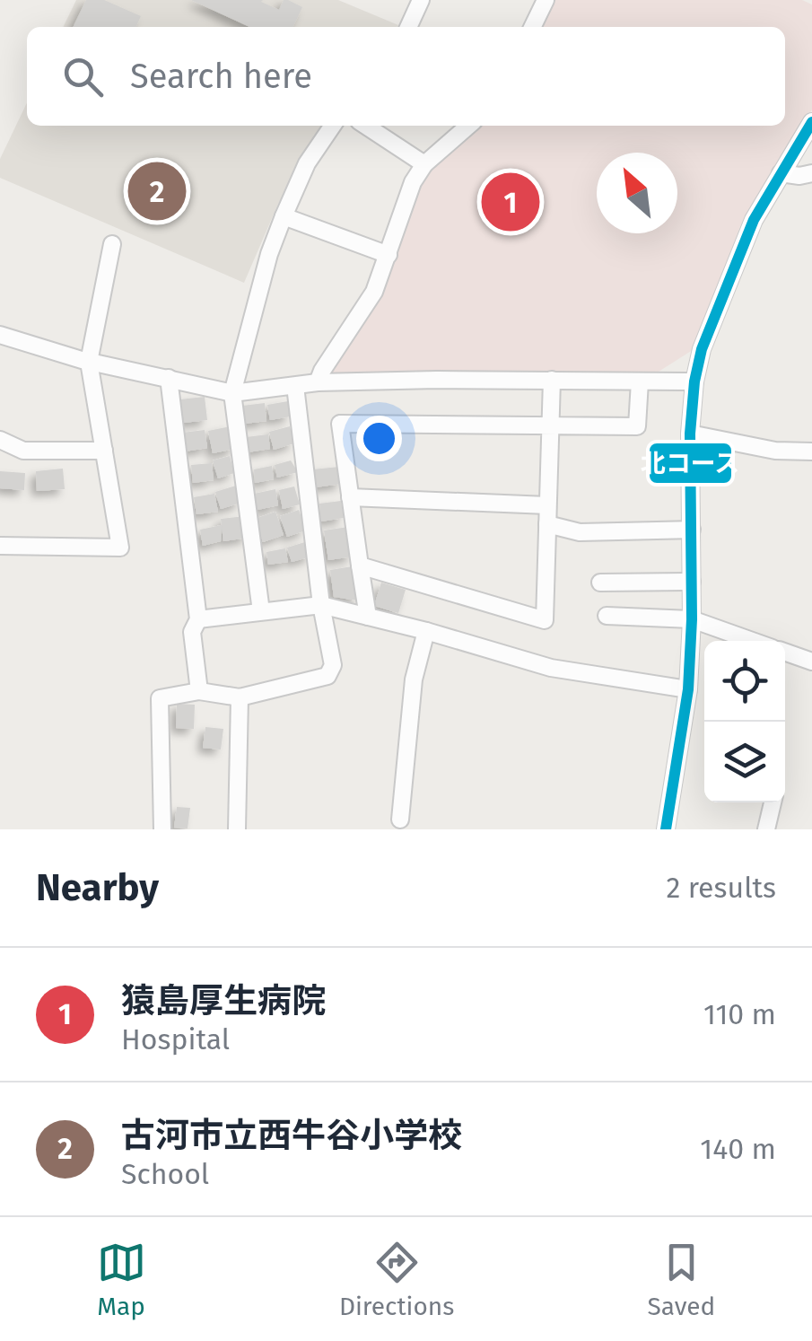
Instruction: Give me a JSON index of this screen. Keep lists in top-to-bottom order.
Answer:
{
  "lines": ["transit line 北コース"],
  "north": "top left",
  "page": {
    "search": "Search here",
    "pins": ["2", "1"],
    "heading": ["Nearby", "2 results"],
    "list": [
      {
        "mark": "1",
        "name": "猿島厚生病院",
        "note": "Hospital",
        "value": "110 m"
      },
      {
        "mark": "2",
        "name": "古河市立西牛谷小学校",
        "note": "School",
        "value": "140 m"
      }
    ],
    "nav": ["Map", "Directions", "Saved"]
  }
}
